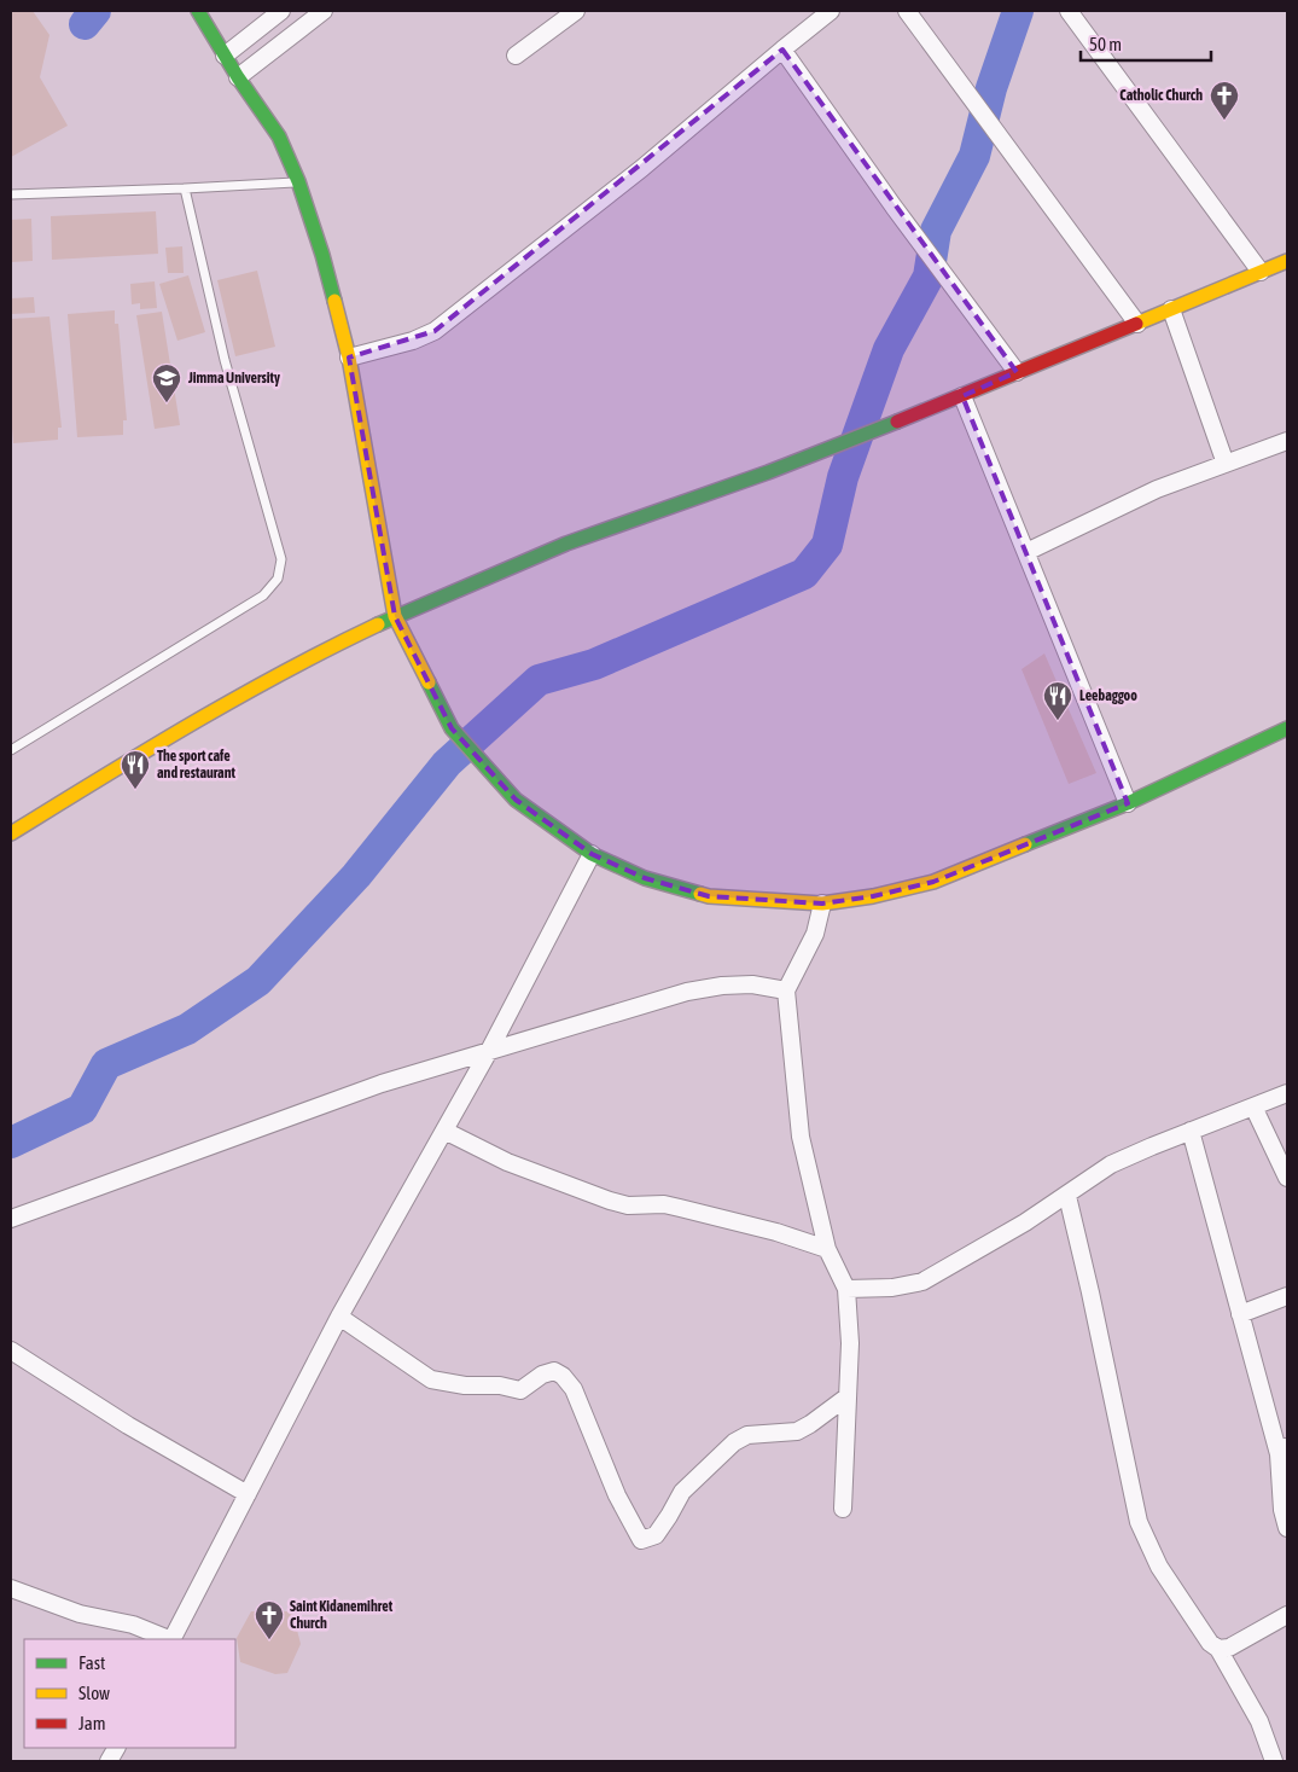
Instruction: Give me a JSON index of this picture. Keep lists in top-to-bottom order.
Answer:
{
  "places": {
    "church": ["Catholic Church", "Saint Kidanemihret Church"],
    "school or university": ["Jimma University"],
    "restaurant": ["Leebaggoo", "The sport cafe and restaurant"]
  },
  "legend": ["Fast", "Slow", "Jam"],
  "scale_bar": "50 m"
}
